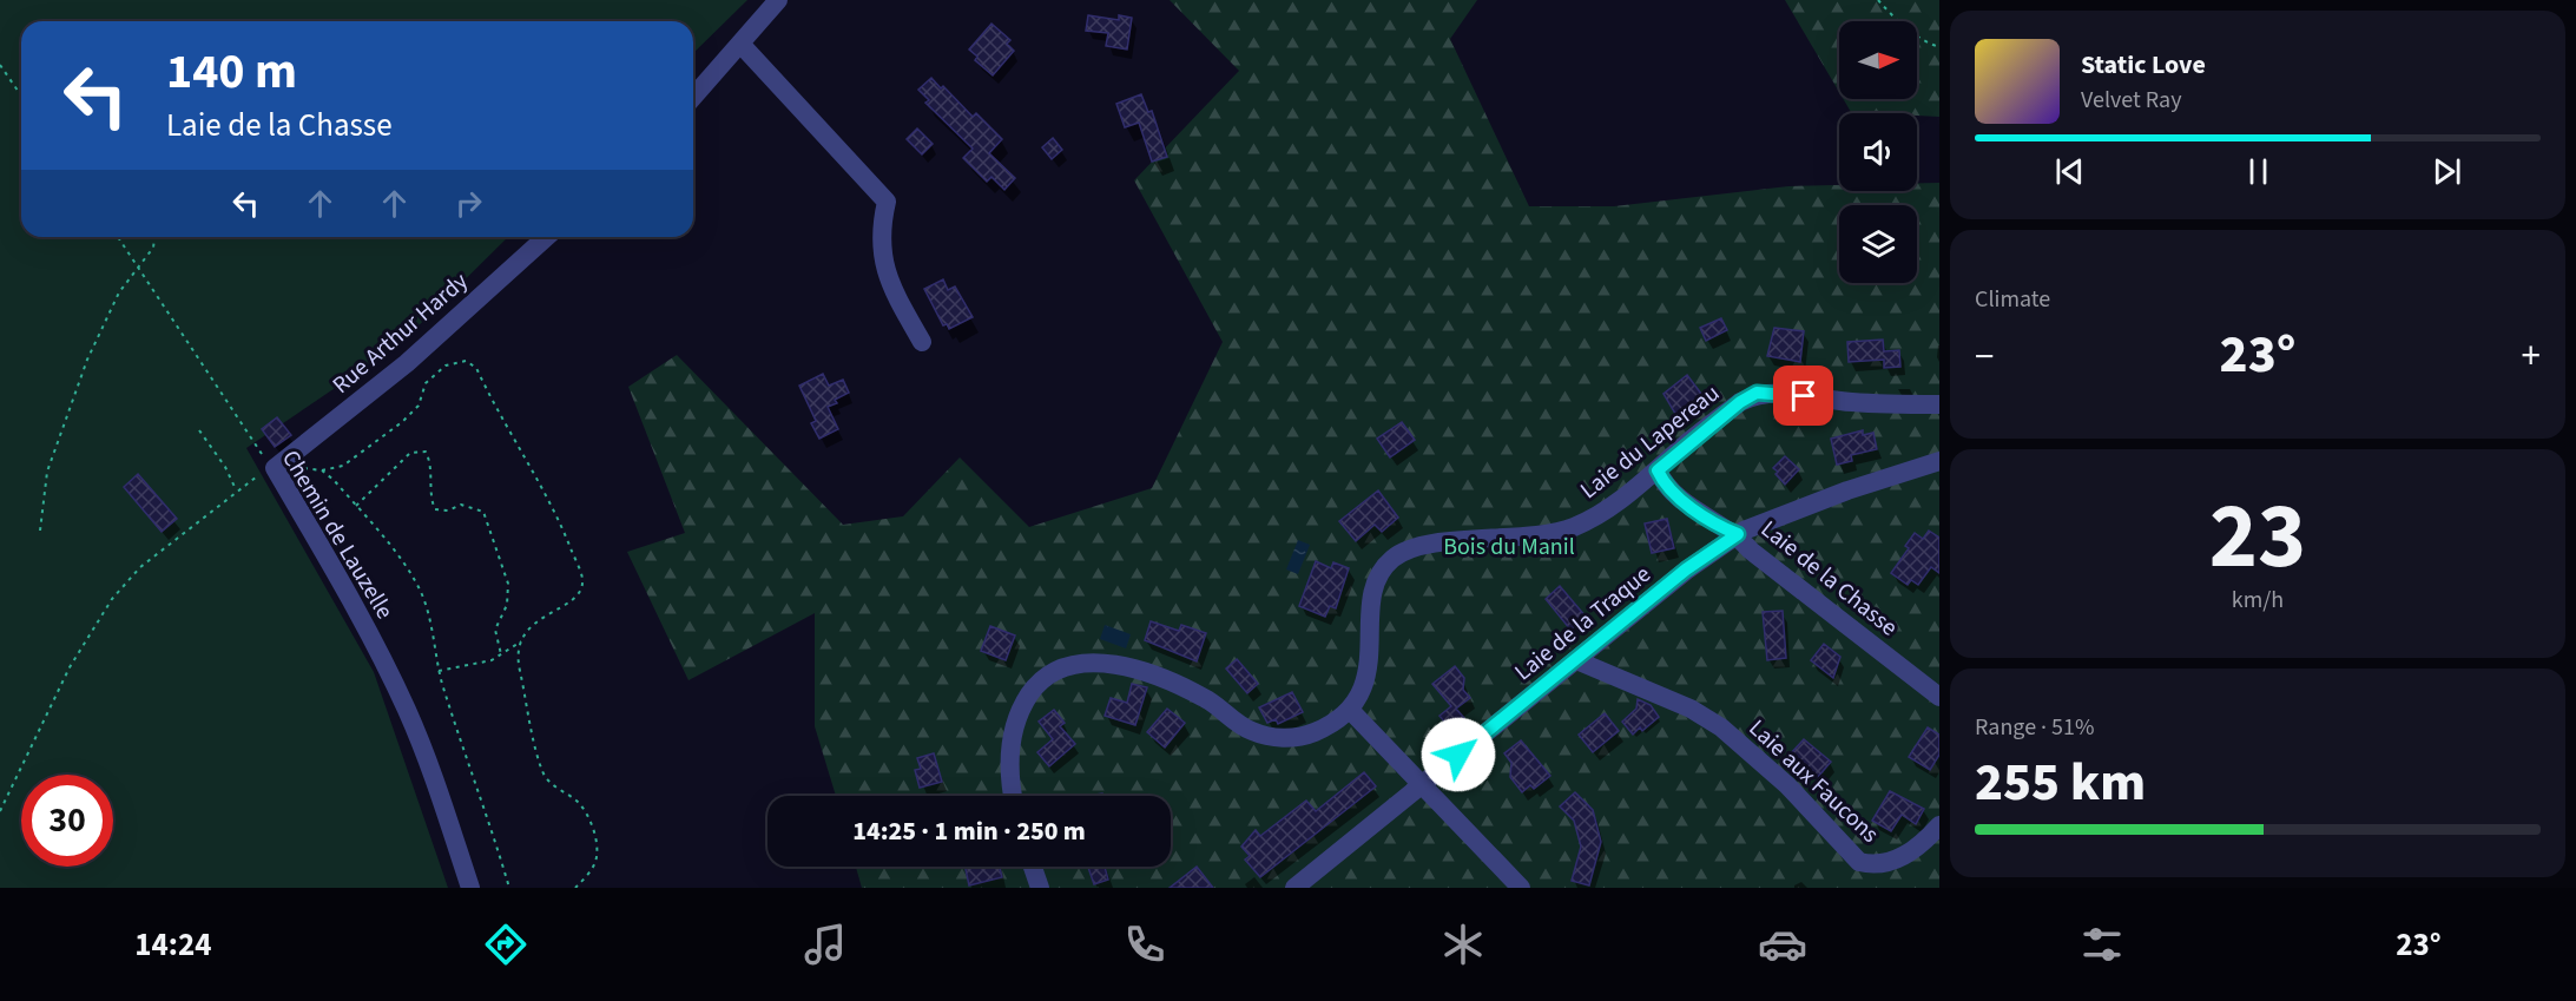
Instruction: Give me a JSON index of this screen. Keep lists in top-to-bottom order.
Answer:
{
  "streets": {
    "street": [
      "Rue Arthur Hardy",
      "Laie du Lapereau",
      "Chemin de Lauzelle",
      "Laie de la Chasse",
      "Laie de la Traque",
      "Laie aux Faucons"
    ]
  },
  "crossings": [
    ["Rue Arthur Hardy", "Chemin de Lauzelle"],
    ["Laie du Lapereau", "Laie de la Chasse"],
    ["Laie de la Chasse", "Laie de la Traque"],
    ["Laie de la Traque", "Laie aux Faucons"]
  ],
  "parks": ["Bois du Manil"],
  "north": "right",
  "page": {
    "turn": ["140 m", "Laie de la Chasse"],
    "song": ["Static Love", "Velvet Ray"],
    "tile": [
      "Climate",
      ["23", "km/h"],
      ["Range · 51%", "255 km"]
    ],
    "heat": ["−", "23°", "+"],
    "limit": "30",
    "trip": "14:25 · 1 min · 250 m",
    "tabs": ["14:24", "23°"]
  }
}
